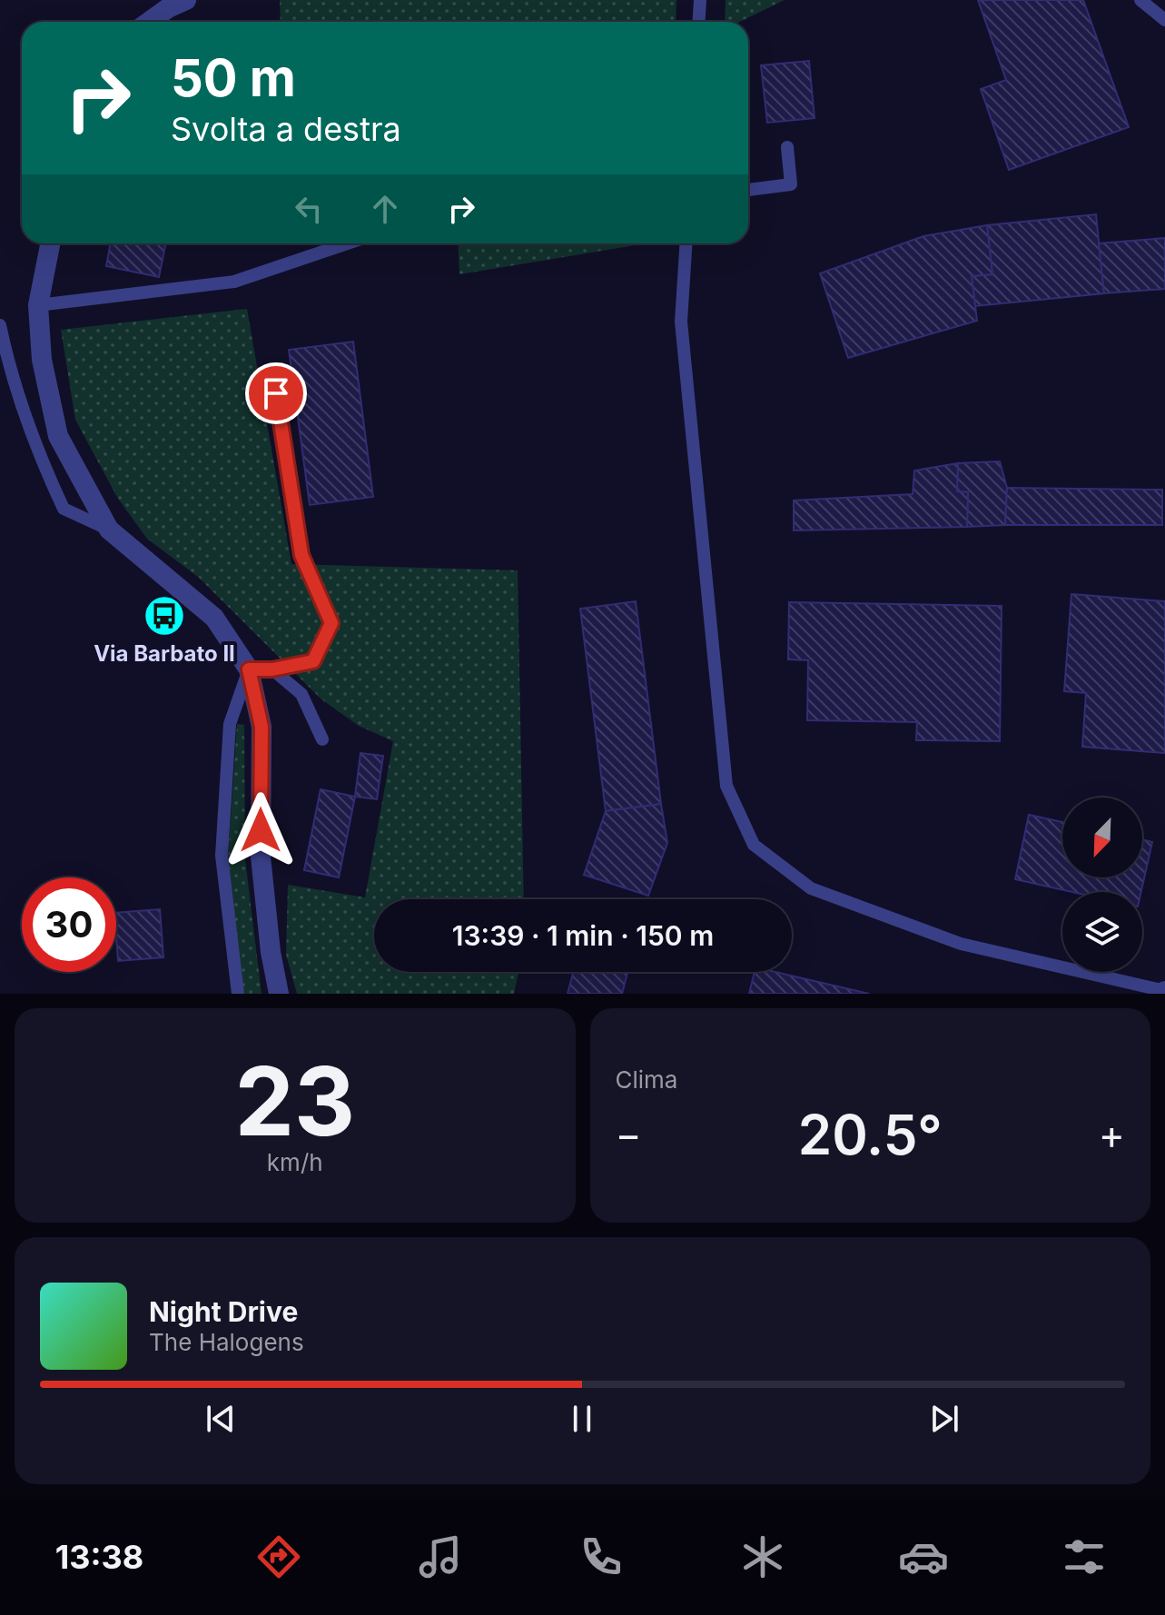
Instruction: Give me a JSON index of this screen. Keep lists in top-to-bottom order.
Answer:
{
  "places": {
    "bus stop": ["Via Barbato II"]
  },
  "north": "bottom left",
  "page": {
    "turn": ["50 m", "Svolta a destra"],
    "limit": "30",
    "trip": "13:39 · 1 min · 150 m",
    "tile": [
      ["23", "km/h"],
      "Clima"
    ],
    "heat": ["−", "20.5°", "+"],
    "song": ["Night Drive", "The Halogens"],
    "tabs": "13:38"
  }
}
